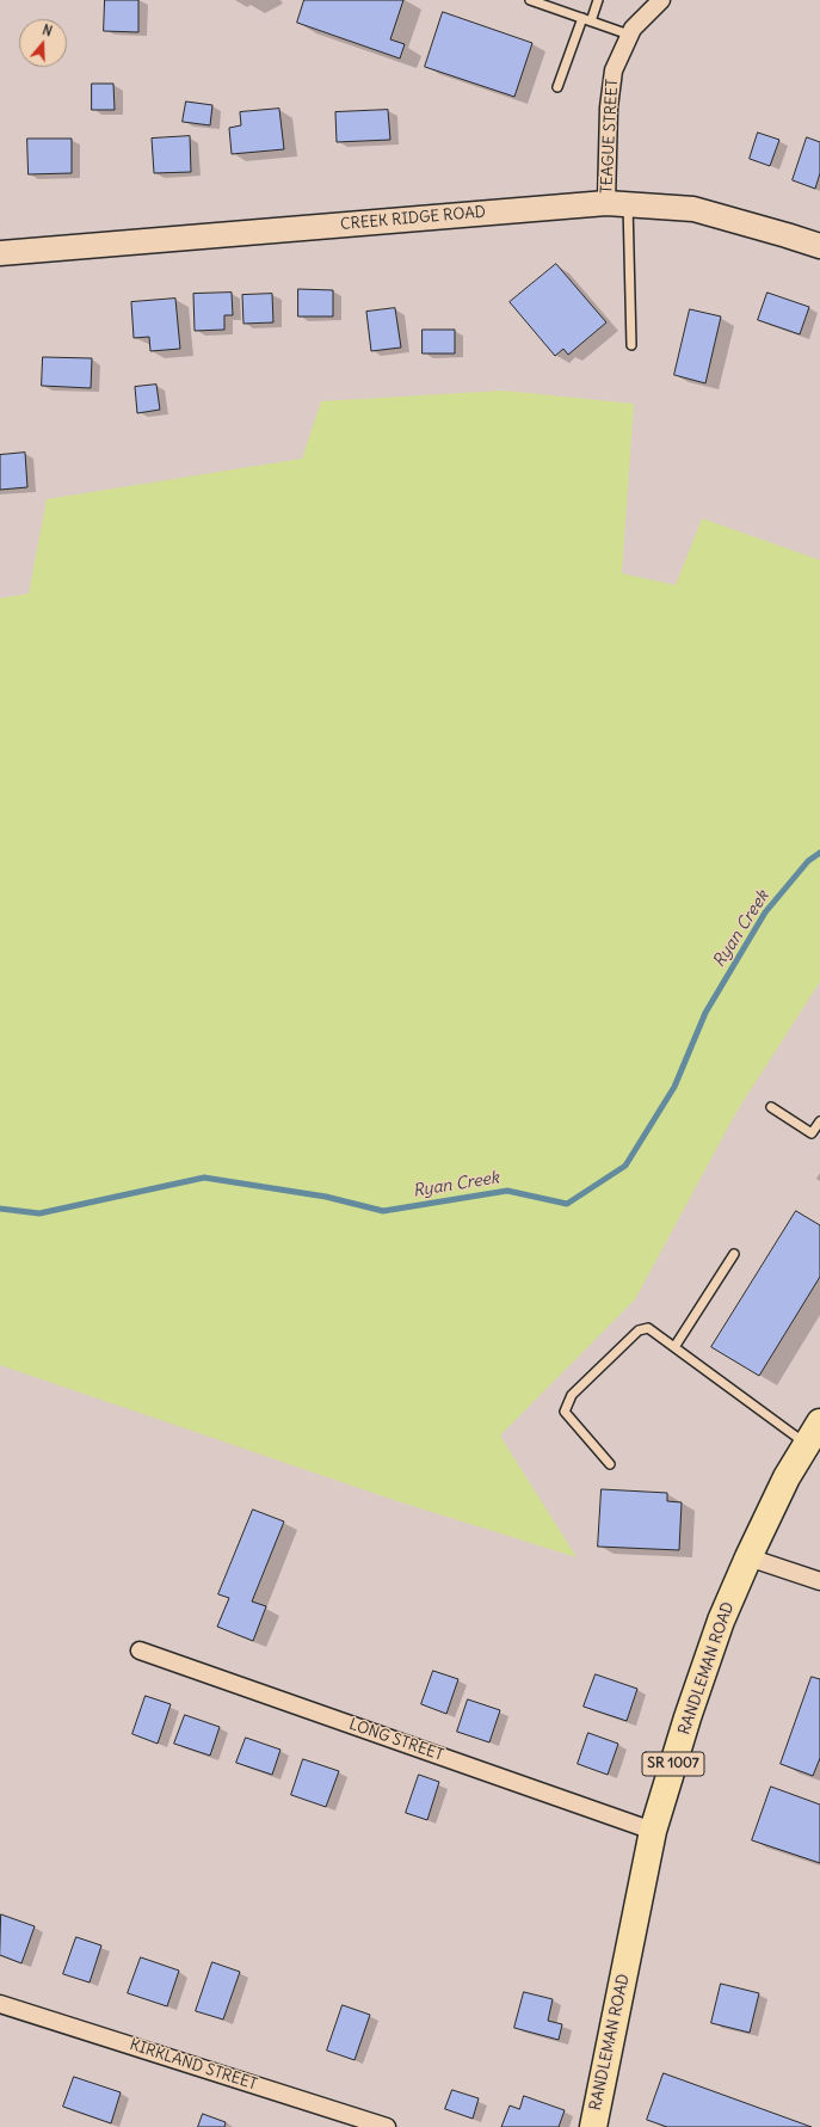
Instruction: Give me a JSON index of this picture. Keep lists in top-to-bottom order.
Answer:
{
  "streets": {
    "main road": ["CREEK RIDGE ROAD", "RANDLEMAN ROAD", "SR 1007"],
    "street": ["TEAGUE STREET", "LONG STREET", "KIRKLAND STREET"]
  },
  "crossings": [
    ["TEAGUE STREET", "CREEK RIDGE ROAD"],
    ["RANDLEMAN ROAD", "LONG STREET"]
  ],
  "water": ["Ryan Creek"],
  "north": "top"
}
